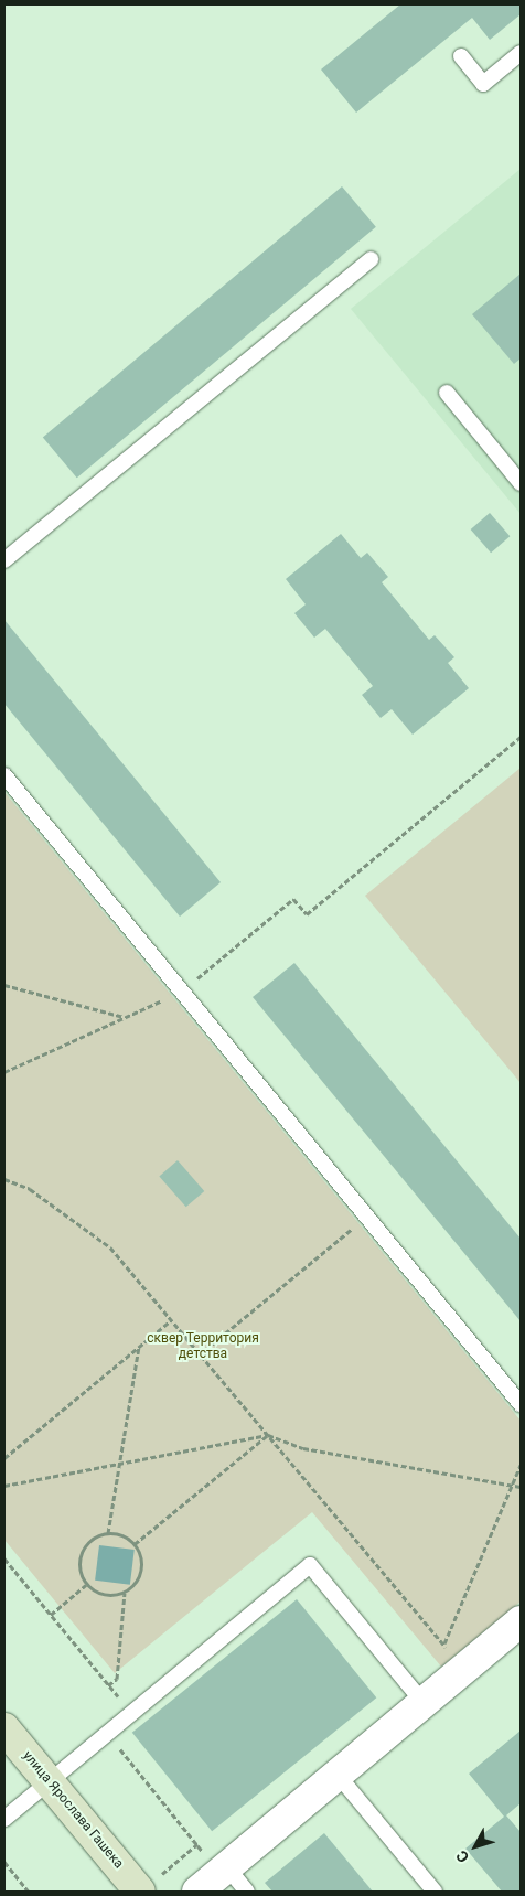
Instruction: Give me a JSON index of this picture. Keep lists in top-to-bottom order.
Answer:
{
  "streets": {
    "main road": ["улица Ярослава Гашека"]
  },
  "parks": ["сквер Территория детства"],
  "north": "bottom left"
}
